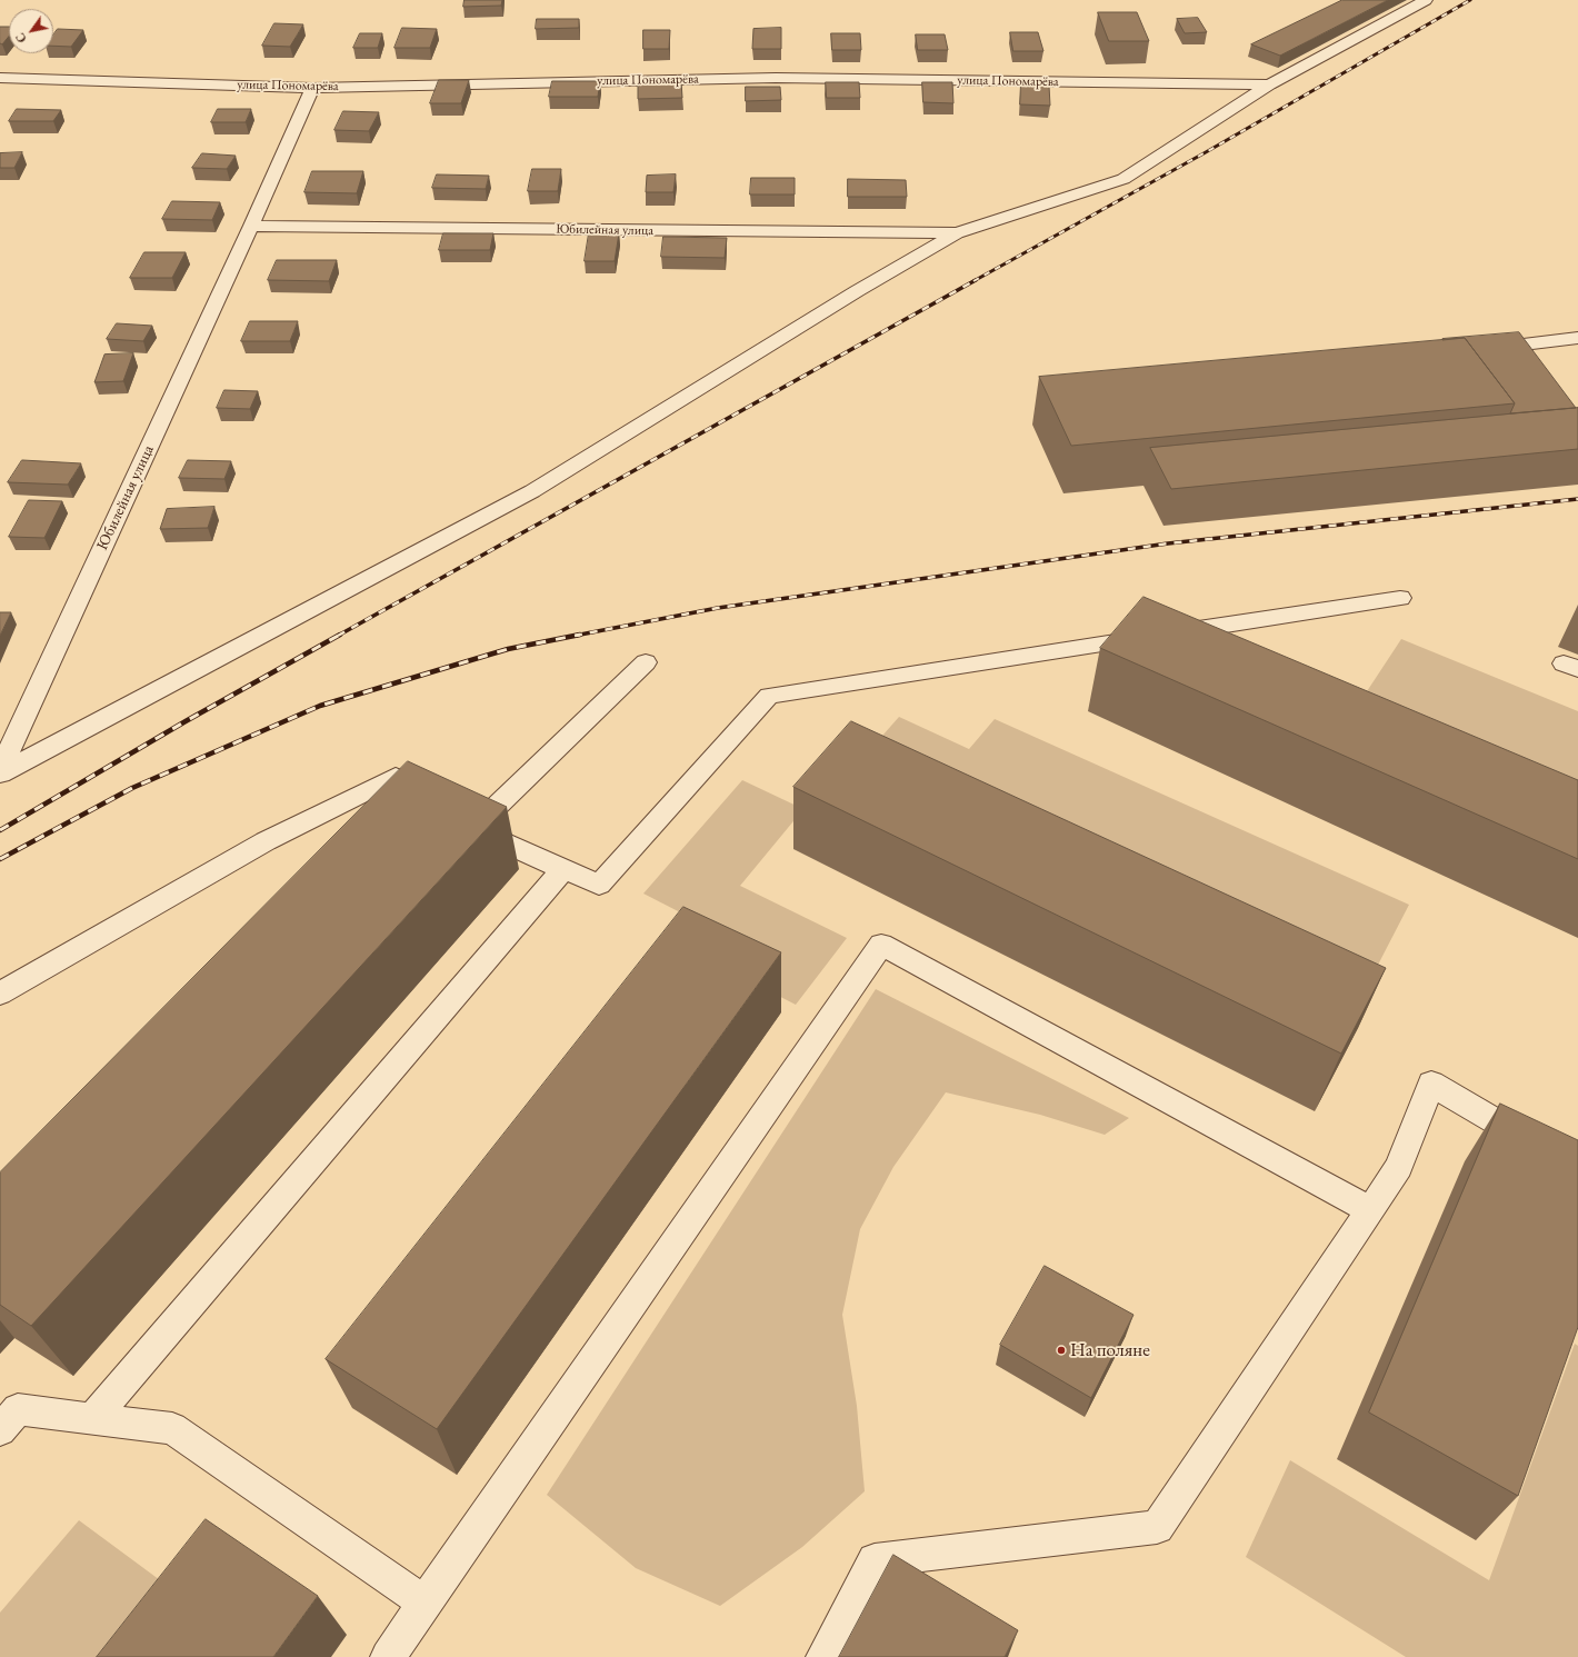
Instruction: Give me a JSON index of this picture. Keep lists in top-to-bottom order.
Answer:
{
  "streets": {
    "street": ["улица Пономарёва", "Юбилейная улица"]
  },
  "crossings": [
    ["улица Пономарёва", "Юбилейная улица"]
  ],
  "places": ["На поляне"],
  "north": "bottom left"
}
